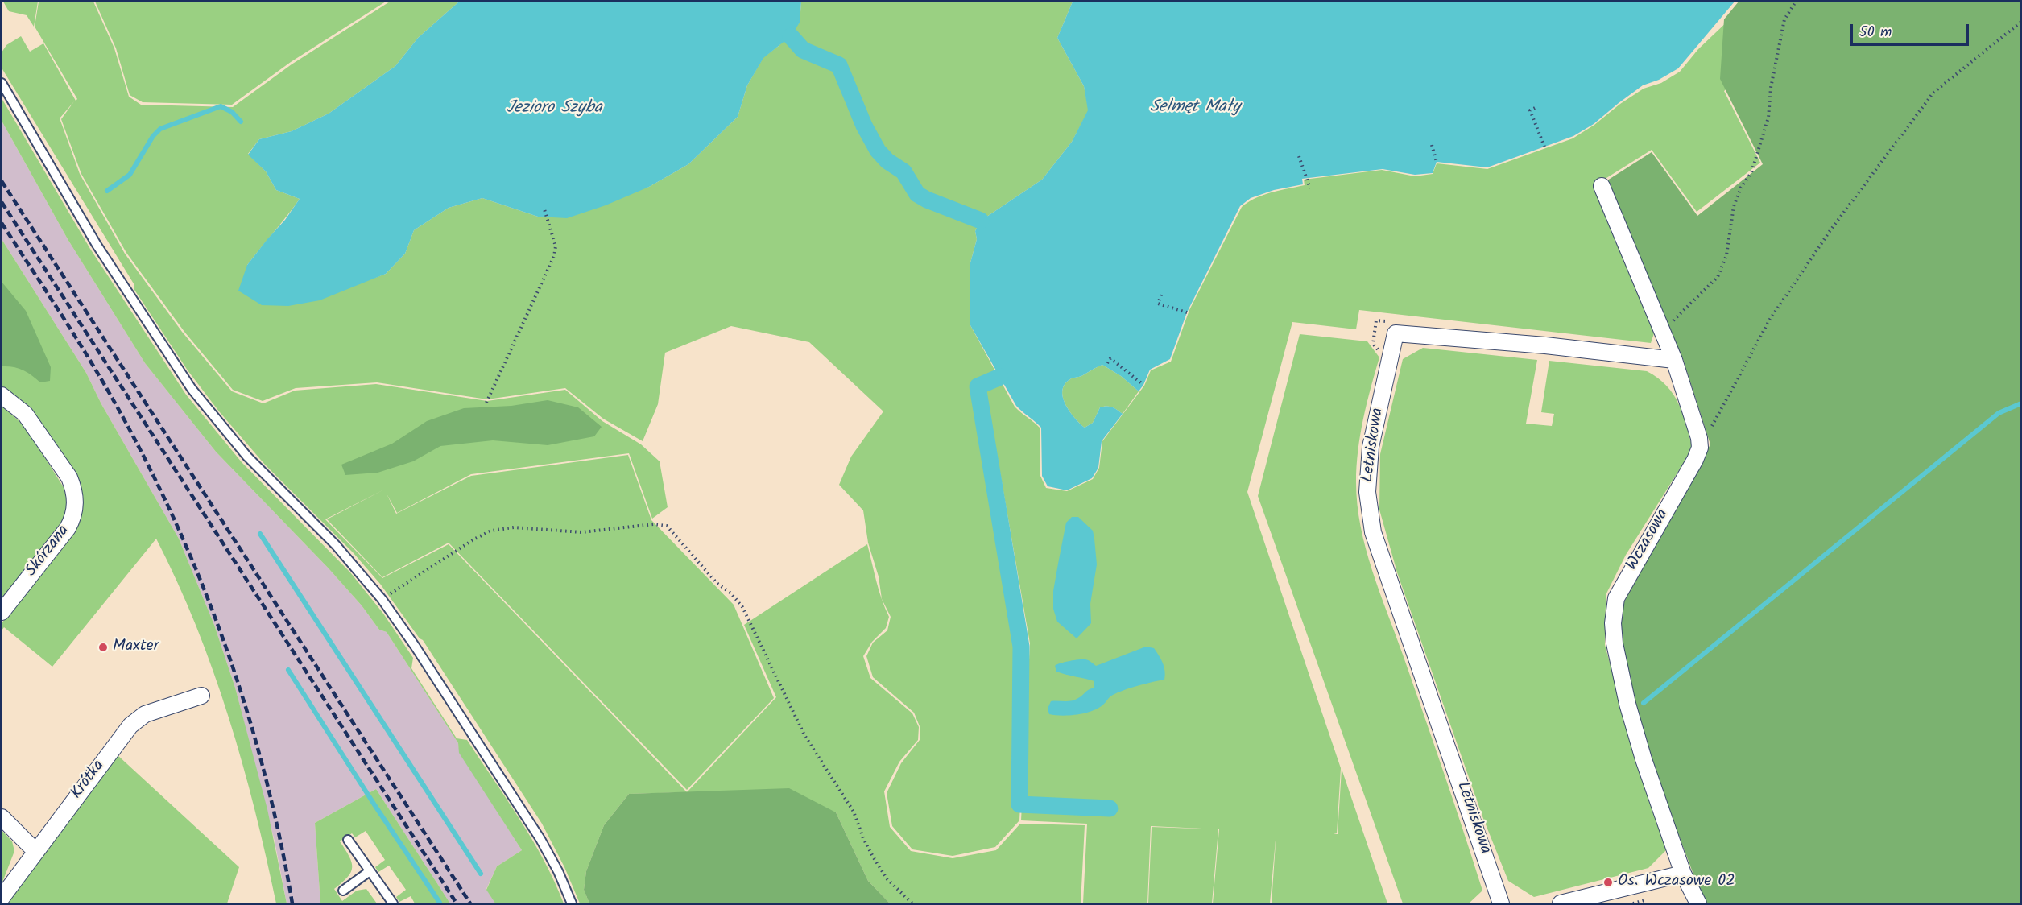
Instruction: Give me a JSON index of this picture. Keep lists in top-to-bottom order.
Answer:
{
  "streets": {
    "street": [
      "Letniskowa",
      "Wczasowa",
      "Skórzana",
      "Krótka"
    ]
  },
  "water": ["Selmęt Mały", "Jezioro Szyba"],
  "places": ["Maxter", "Os. Wczasowe 02"],
  "scale_bar": "50 m"
}
